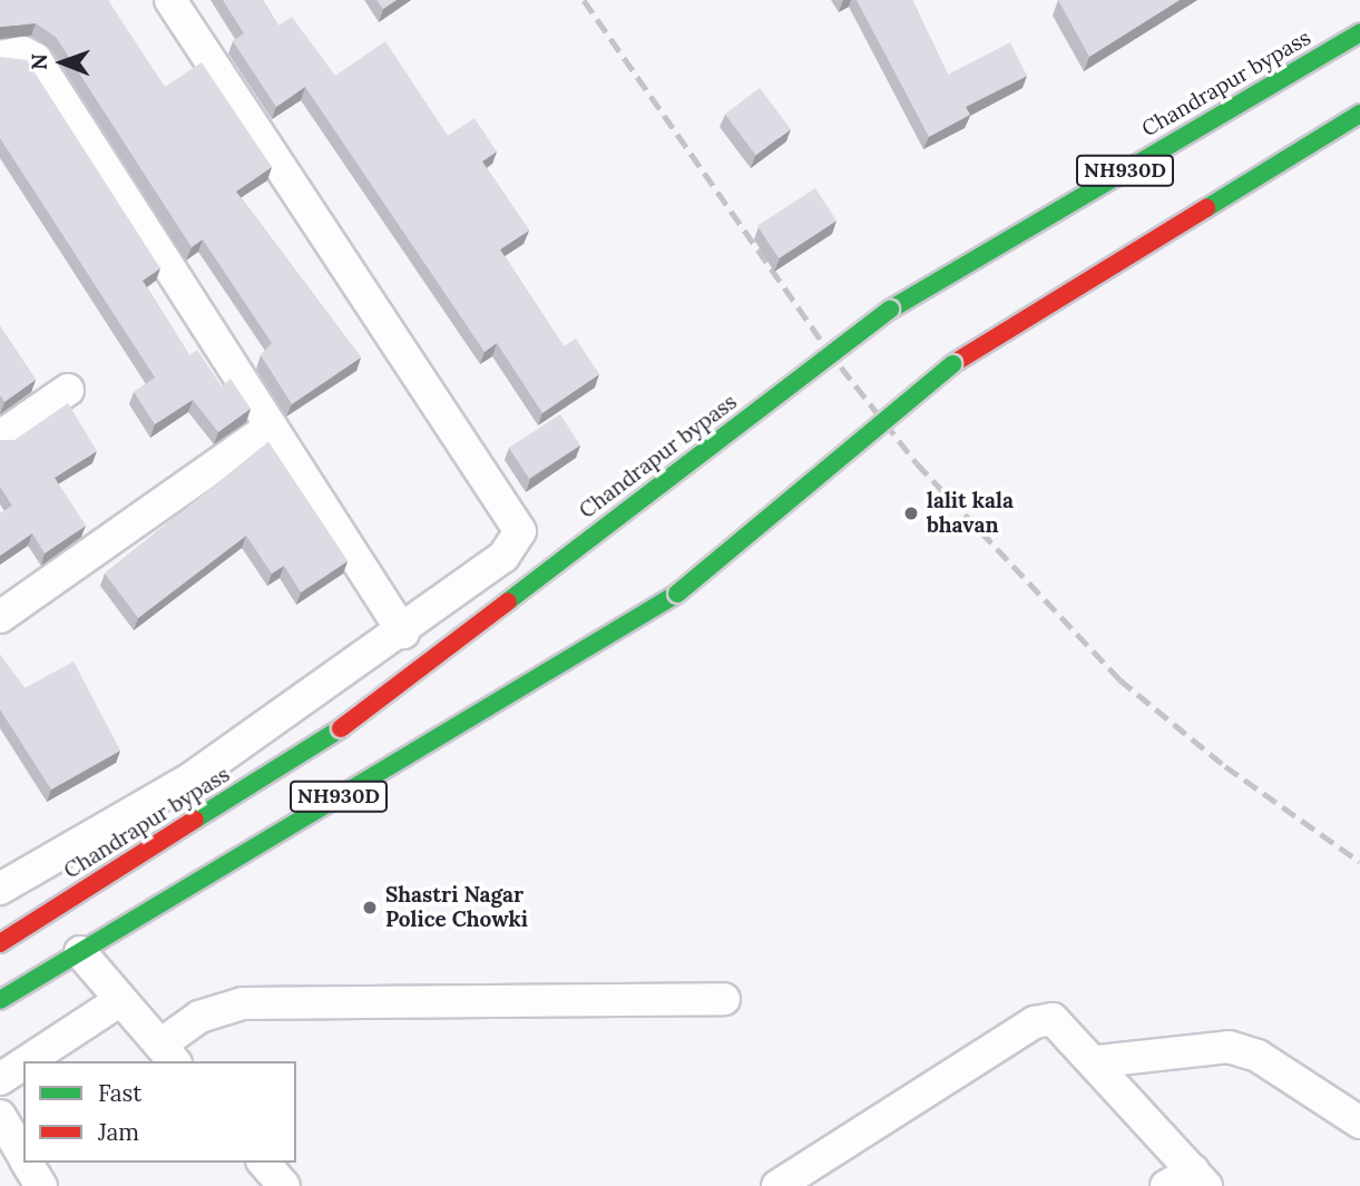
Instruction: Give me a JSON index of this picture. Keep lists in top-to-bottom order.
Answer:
{
  "streets": {
    "highway": ["Chandrapur bypass", "NH930D"]
  },
  "places": ["lalit kala bhavan", "Shastri Nagar Police Chowki"],
  "legend": ["Fast", "Jam"],
  "north": "left"
}
